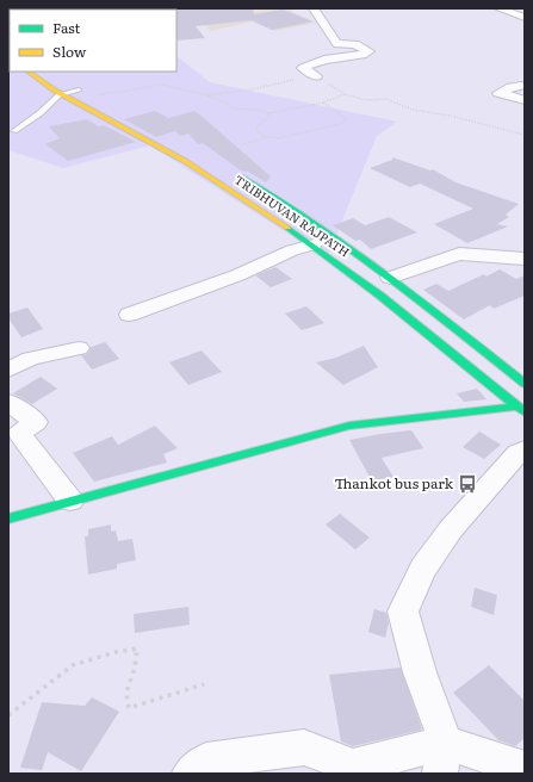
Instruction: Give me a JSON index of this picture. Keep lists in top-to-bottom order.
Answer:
{
  "streets": {
    "main road": ["TRIBHUVAN RAJPATH"]
  },
  "places": {
    "bus stop": ["Thankot bus park"]
  },
  "legend": ["Fast", "Slow"]
}
